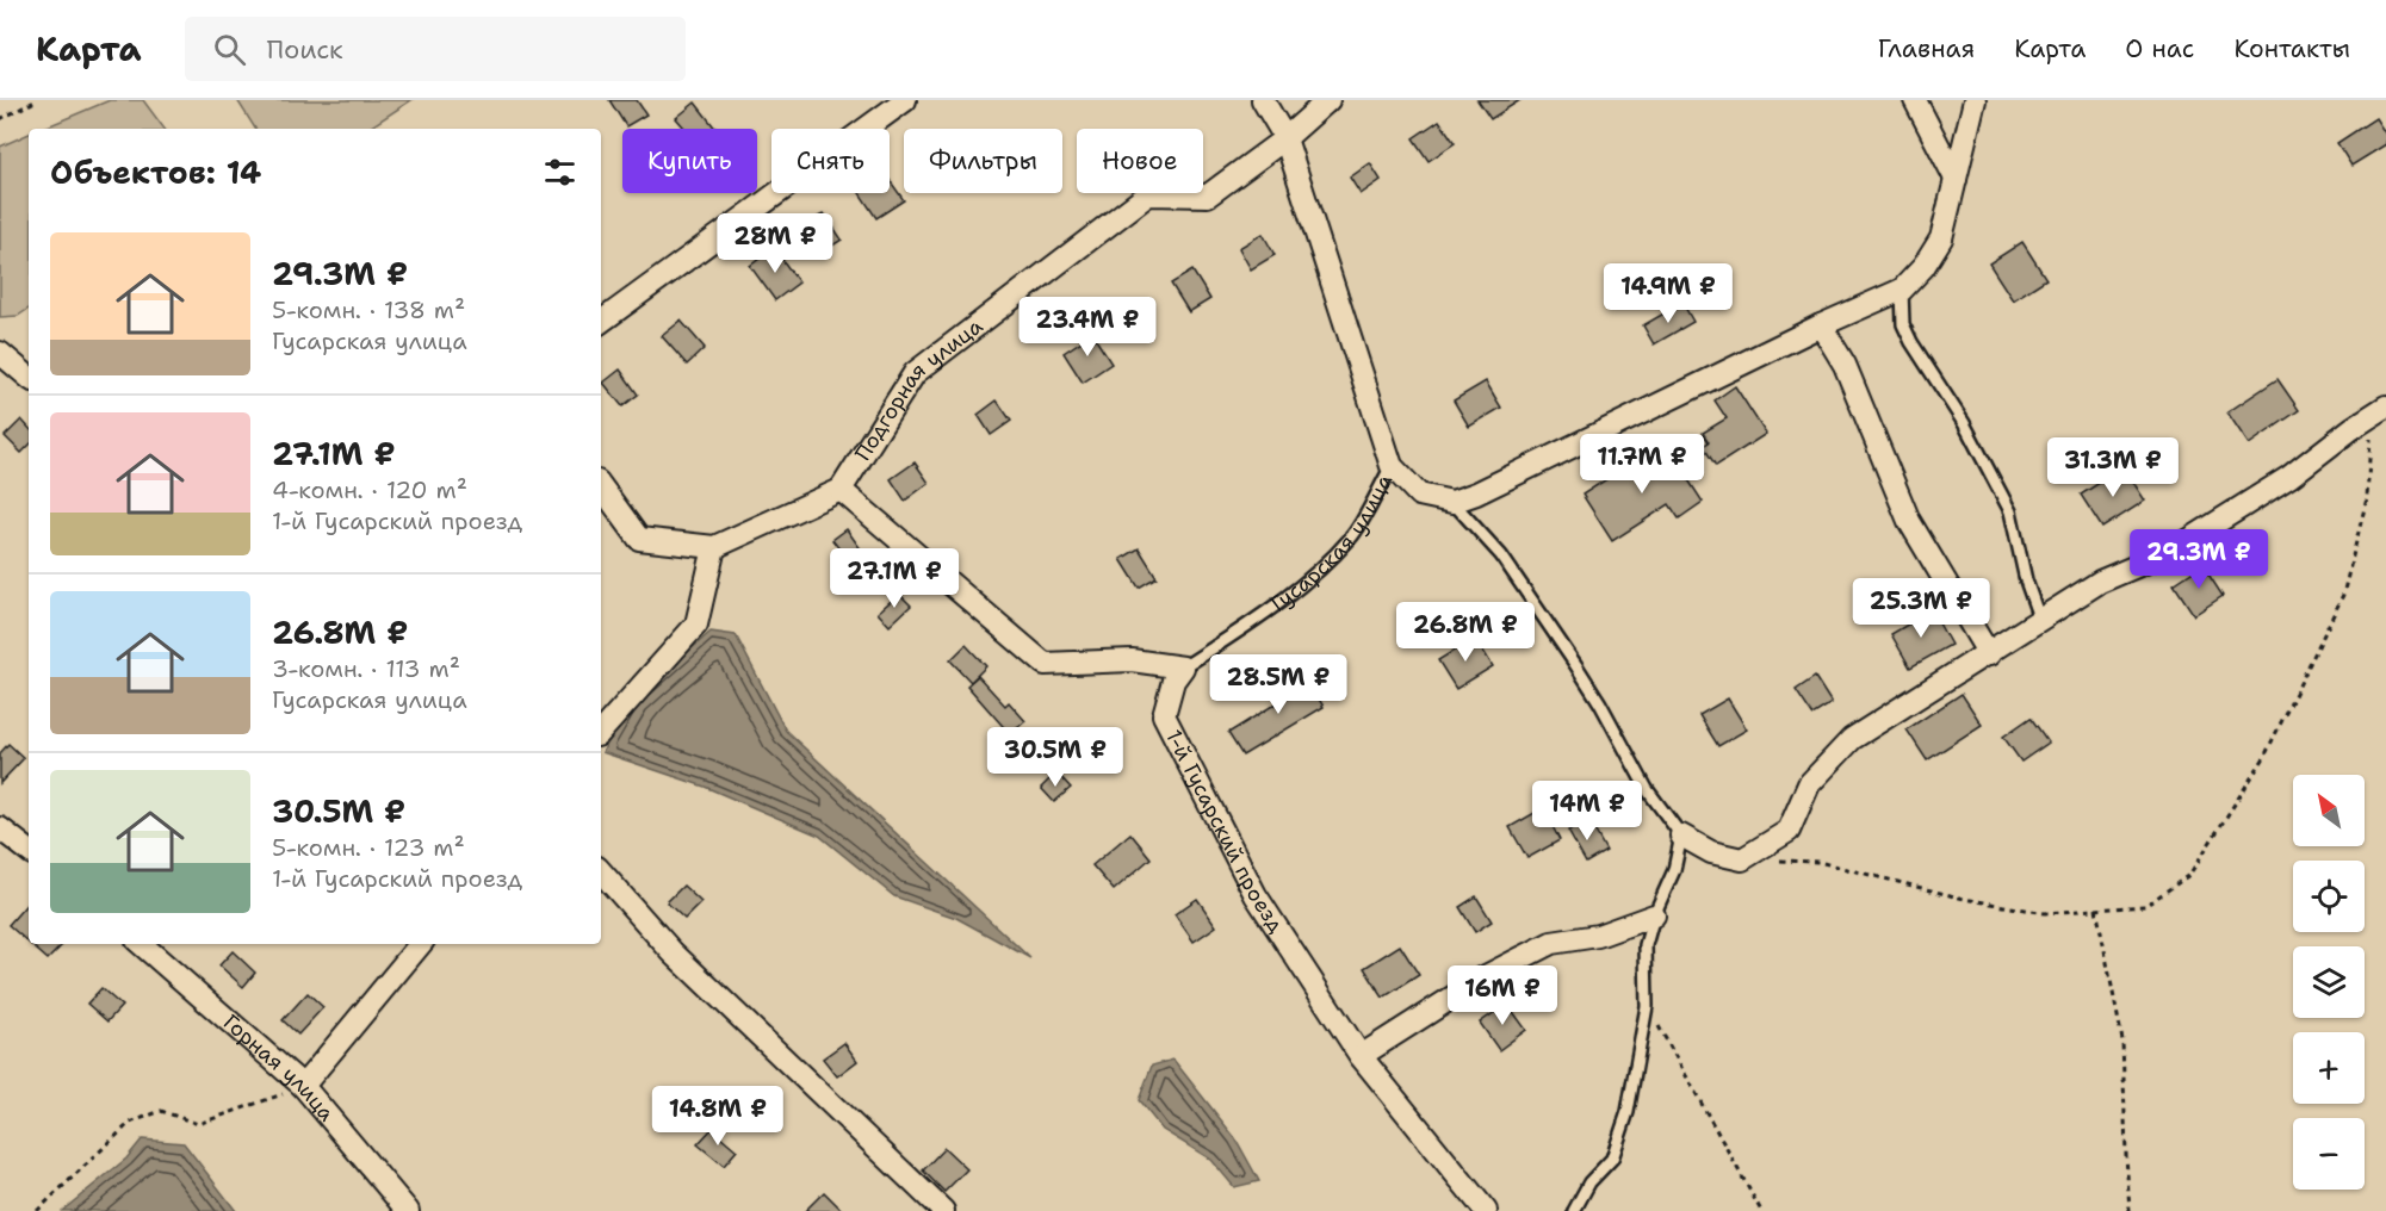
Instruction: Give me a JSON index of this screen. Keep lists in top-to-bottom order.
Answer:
{
  "streets": {
    "street": [
      "Подгорная улица",
      "Гусарская улица",
      "1-й Гусарский проезд",
      "Горная улица"
    ]
  },
  "crossings": [
    ["Гусарская улица", "1-й Гусарский проезд"]
  ],
  "north": "top left",
  "page": {
    "header": "Карта",
    "search": "Поиск",
    "nav": [
      "Главная",
      "Карта",
      "О нас",
      "Контакты"
    ],
    "chip": [
      "Купить",
      "Снять",
      "Фильтры",
      "Новое"
    ],
    "heading": "Объектов: 14",
    "price": [
      "28M ₽",
      "14.9M ₽",
      "23.4M ₽",
      "11.7M ₽",
      "31.3M ₽",
      "29.3M ₽",
      "27.1M ₽",
      "25.3M ₽",
      "26.8M ₽",
      "28.5M ₽",
      "30.5M ₽",
      "14M ₽",
      "16M ₽",
      "14.8M ₽"
    ],
    "list": [
      {
        "name": "29.3M ₽",
        "note": "5-комн. · 138 m² · Гусарская улица"
      },
      {
        "name": "27.1M ₽",
        "note": "4-комн. · 120 m² · 1-й Гусарский проезд"
      },
      {
        "name": "26.8M ₽",
        "note": "3-комн. · 113 m² · Гусарская улица"
      },
      {
        "name": "30.5M ₽",
        "note": "5-комн. · 123 m² · 1-й Гусарский проезд"
      }
    ],
    "map_buttons": ["+", "−"]
  }
}
